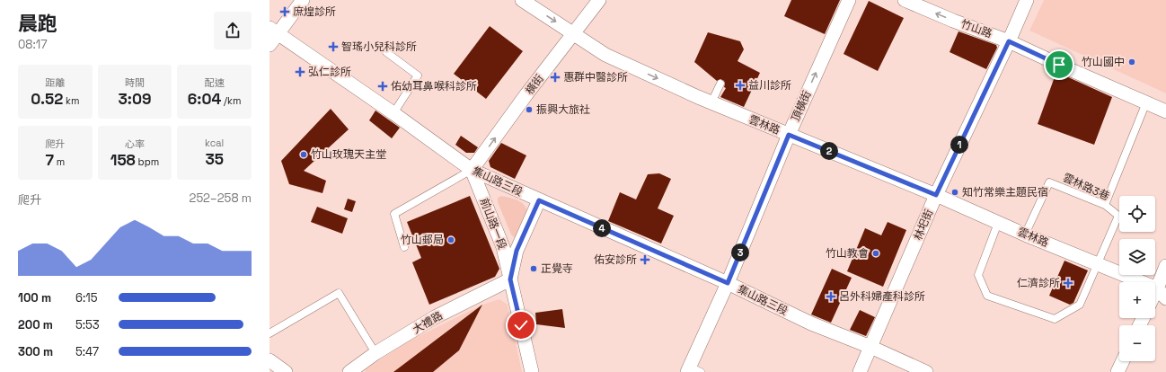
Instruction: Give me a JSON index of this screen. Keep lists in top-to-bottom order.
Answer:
{
  "streets": {
    "street": [
      "竹山路",
      "橫街",
      "頂橫街",
      "雲林路",
      "集山路三段",
      "前山路一段",
      "林圯街",
      "大禮路"
    ],
    "lane": ["雲林路3巷"]
  },
  "crossings": [
    ["竹山路", "林圯街"],
    ["橫街", "雲林路"],
    ["橫街", "集山路三段"],
    ["橫街", "前山路一段"],
    ["頂橫街", "雲林路"],
    ["頂橫街", "集山路三段"],
    ["雲林路", "雲林路3巷"],
    ["雲林路", "林圯街"],
    ["集山路三段", "前山路一段"],
    ["集山路三段", "林圯街"],
    ["前山路一段", "大禮路"]
  ],
  "one_way": ["竹山路", "橫街", "頂橫街"],
  "places": {
    "health": [
      "庶煌診所",
      "智瑤小兒科診所",
      "弘仁診所",
      "惠群中醫診所",
      "益川診所",
      "佑幼耳鼻喉科診所",
      "佑安診所",
      "仁濟診所",
      "呂外科婦產科診所"
    ],
    "other": [
      "竹山國中",
      "振興大旅社",
      "竹山玫瑰天主堂",
      "知竹常樂主題民宿",
      "竹山郵局",
      "竹山教會",
      "正覺寺"
    ]
  },
  "page": {
    "heading": ["晨跑", "08:17"],
    "stats": [
      ["距離", "0.52 km"],
      ["時間", "3:09"],
      ["配速", "6:04 /km"],
      ["爬升", "7 m"],
      ["心率", "158 bpm"],
      ["kcal", "35"]
    ],
    "pins": [
      "1",
      "2",
      "4",
      "3"
    ],
    "chart": ["爬升", "252–258 m"],
    "map_buttons": ["+", "−"],
    "list": [
      {
        "name": "100 m",
        "note": "6:15"
      },
      {
        "name": "200 m",
        "note": "5:53"
      },
      {
        "name": "300 m",
        "note": "5:47"
      }
    ]
  }
}
